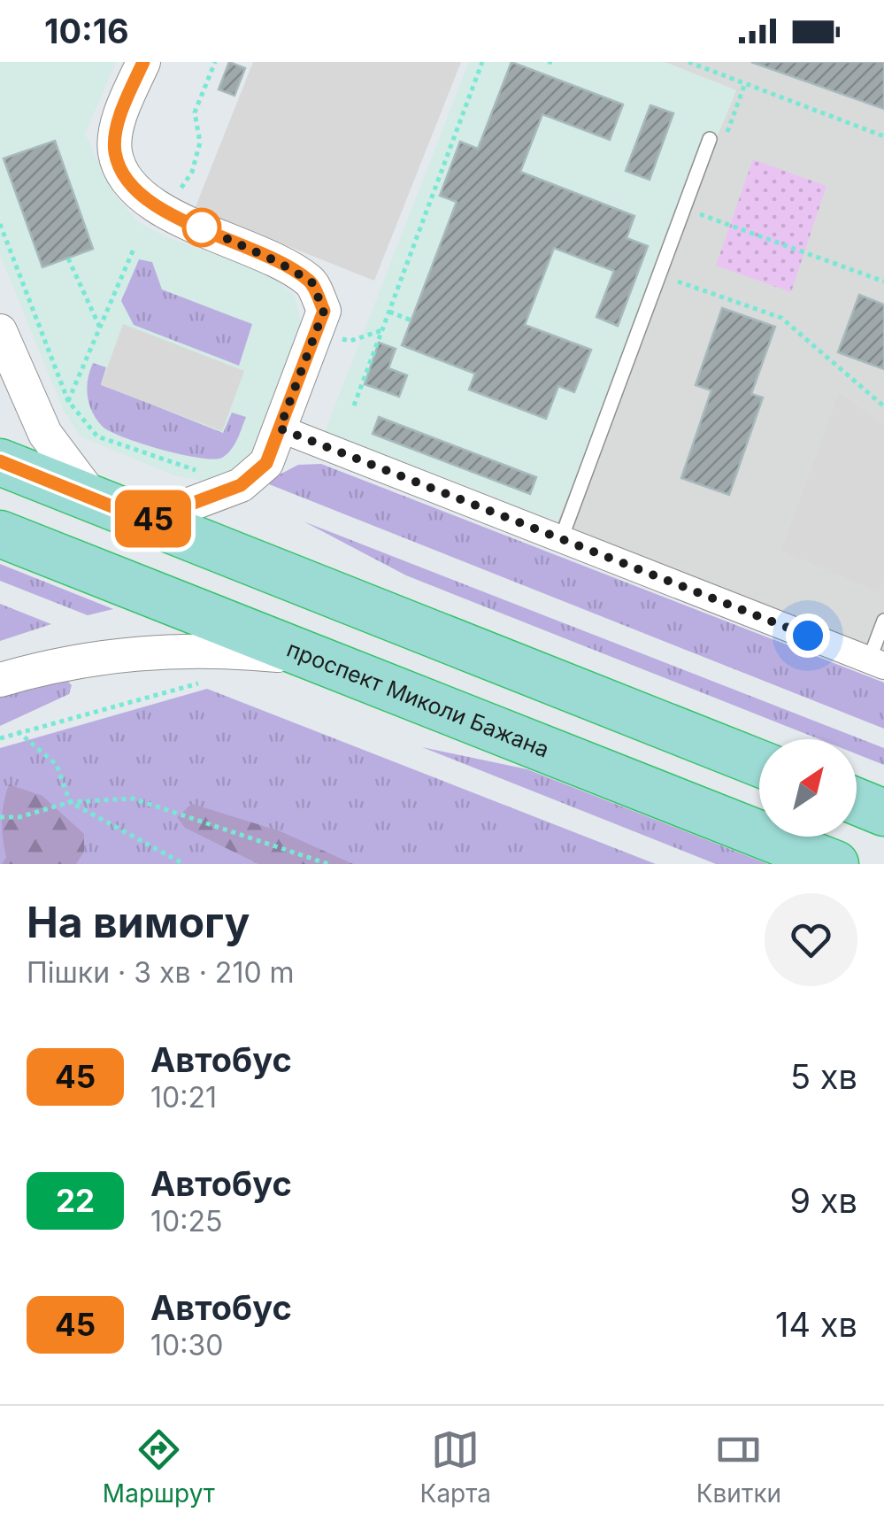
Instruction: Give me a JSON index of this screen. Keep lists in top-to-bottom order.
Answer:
{
  "streets": {
    "highway": ["проспект Миколи Бажана"]
  },
  "lines": ["bus line 45"],
  "north": "top right",
  "page": {
    "status": "10:16",
    "on_map": "45",
    "heading": ["На вимогу", "Пішки · 3 хв · 210 m"],
    "list": [
      {
        "mark": "45",
        "name": "Автобус",
        "note": "10:21",
        "value": "5 хв"
      },
      {
        "mark": "22",
        "name": "Автобус",
        "note": "10:25",
        "value": "9 хв"
      },
      {
        "mark": "45",
        "name": "Автобус",
        "note": "10:30",
        "value": "14 хв"
      }
    ],
    "tabs": ["Маршрут", "Карта", "Квитки"]
  }
}
